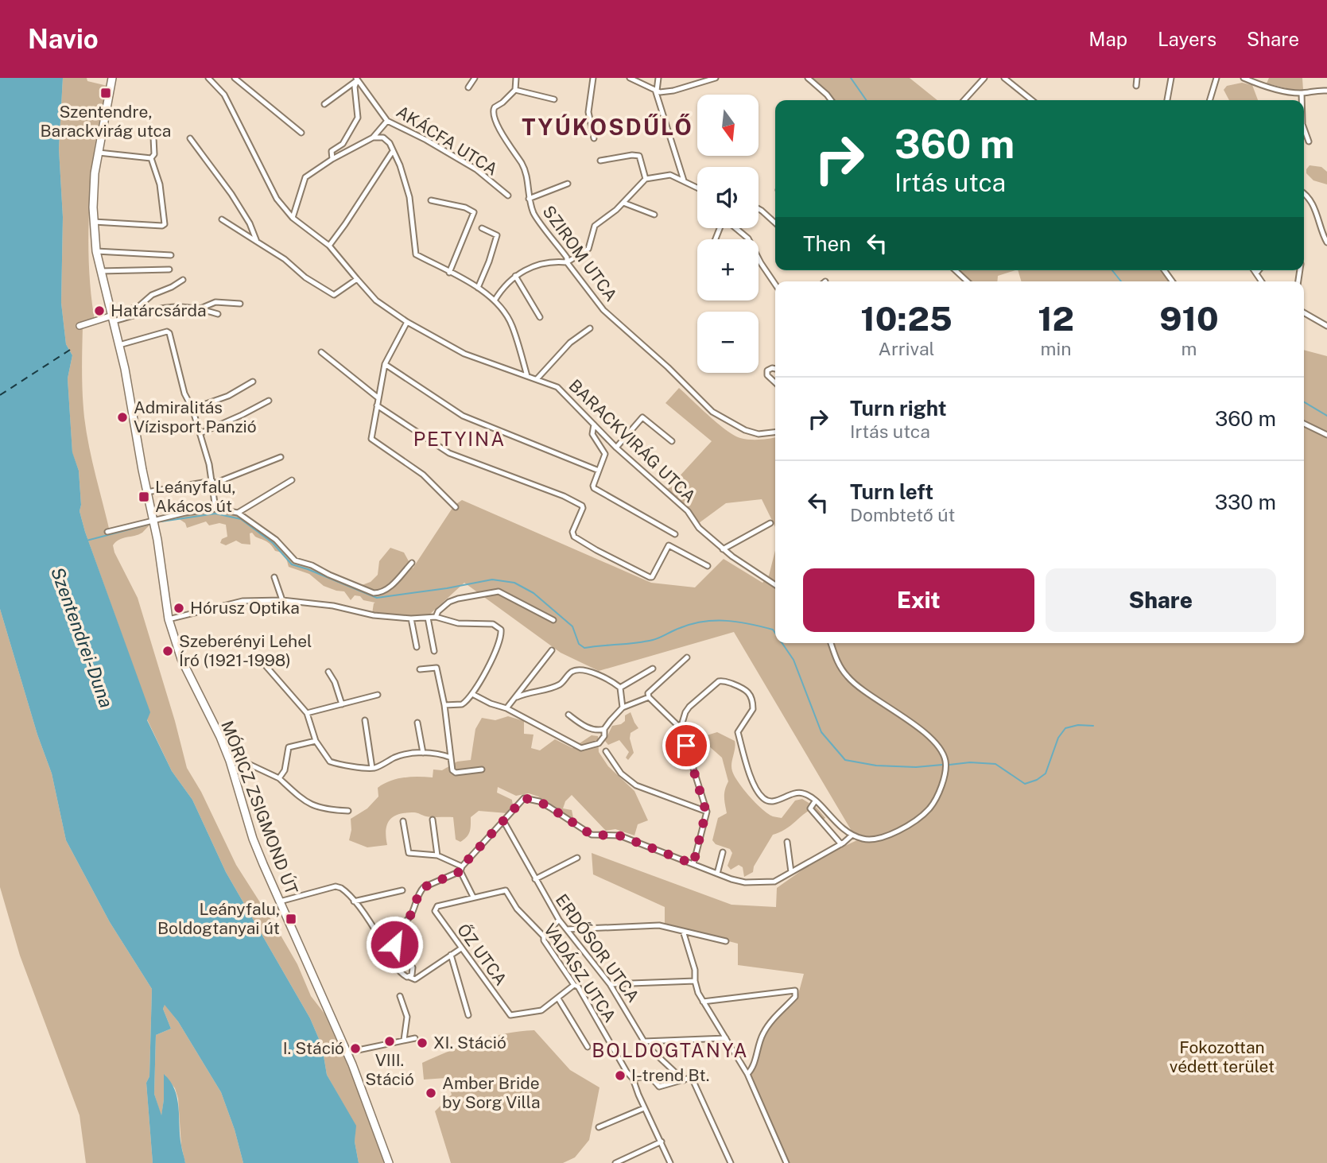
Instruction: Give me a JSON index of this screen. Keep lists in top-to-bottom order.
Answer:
{
  "streets": {
    "main road": ["MÓRICZ ZSIGMOND ÚT"],
    "street": [
      "AKÁCFA UTCA",
      "SZIROM UTCA",
      "BARACKVIRÁG UTCA",
      "ERDŐSOR UTCA",
      "ŐZ UTCA",
      "VADÁSZ UTCA"
    ]
  },
  "crossings": [
    ["ŐZ UTCA", "VADÁSZ UTCA"]
  ],
  "districts": ["TYÚKOSDŰLŐ", "PETYINA", "BOLDOGTANYA"],
  "water": ["Szentendrei-Duna"],
  "parks": ["Fokozottan védett terület"],
  "places": {
    "transit": ["Szentendre, Barackvirág utca", "Leányfalu, Akácos út", "Leányfalu, Boldogtanyai út"],
    "other": [
      "Határcsárda",
      "Admiralitás Vízisport Panzió",
      "Hórusz Optika",
      "Szeberényi Lehel Író (1921-1998)",
      "VIII. Stáció",
      "XI. Stáció",
      "I. Stáció",
      "I-trend Bt.",
      "Amber Bride by Sorg Villa"
    ]
  },
  "north": "bottom",
  "page": {
    "header": "Navio",
    "nav": ["Map", "Layers", "Share"],
    "map_buttons": ["+", "−"],
    "turn": ["360 m", "Irtás utca"],
    "then": "Then",
    "eta": [
      "10:25",
      "Arrival",
      "12",
      "min",
      "910",
      "m"
    ],
    "list": [
      {
        "name": "Turn right",
        "note": "Irtás utca",
        "value": "360 m"
      },
      {
        "name": "Turn left",
        "note": "Dombtető út",
        "value": "330 m"
      }
    ],
    "buttons": ["Exit", "Share"]
  }
}
